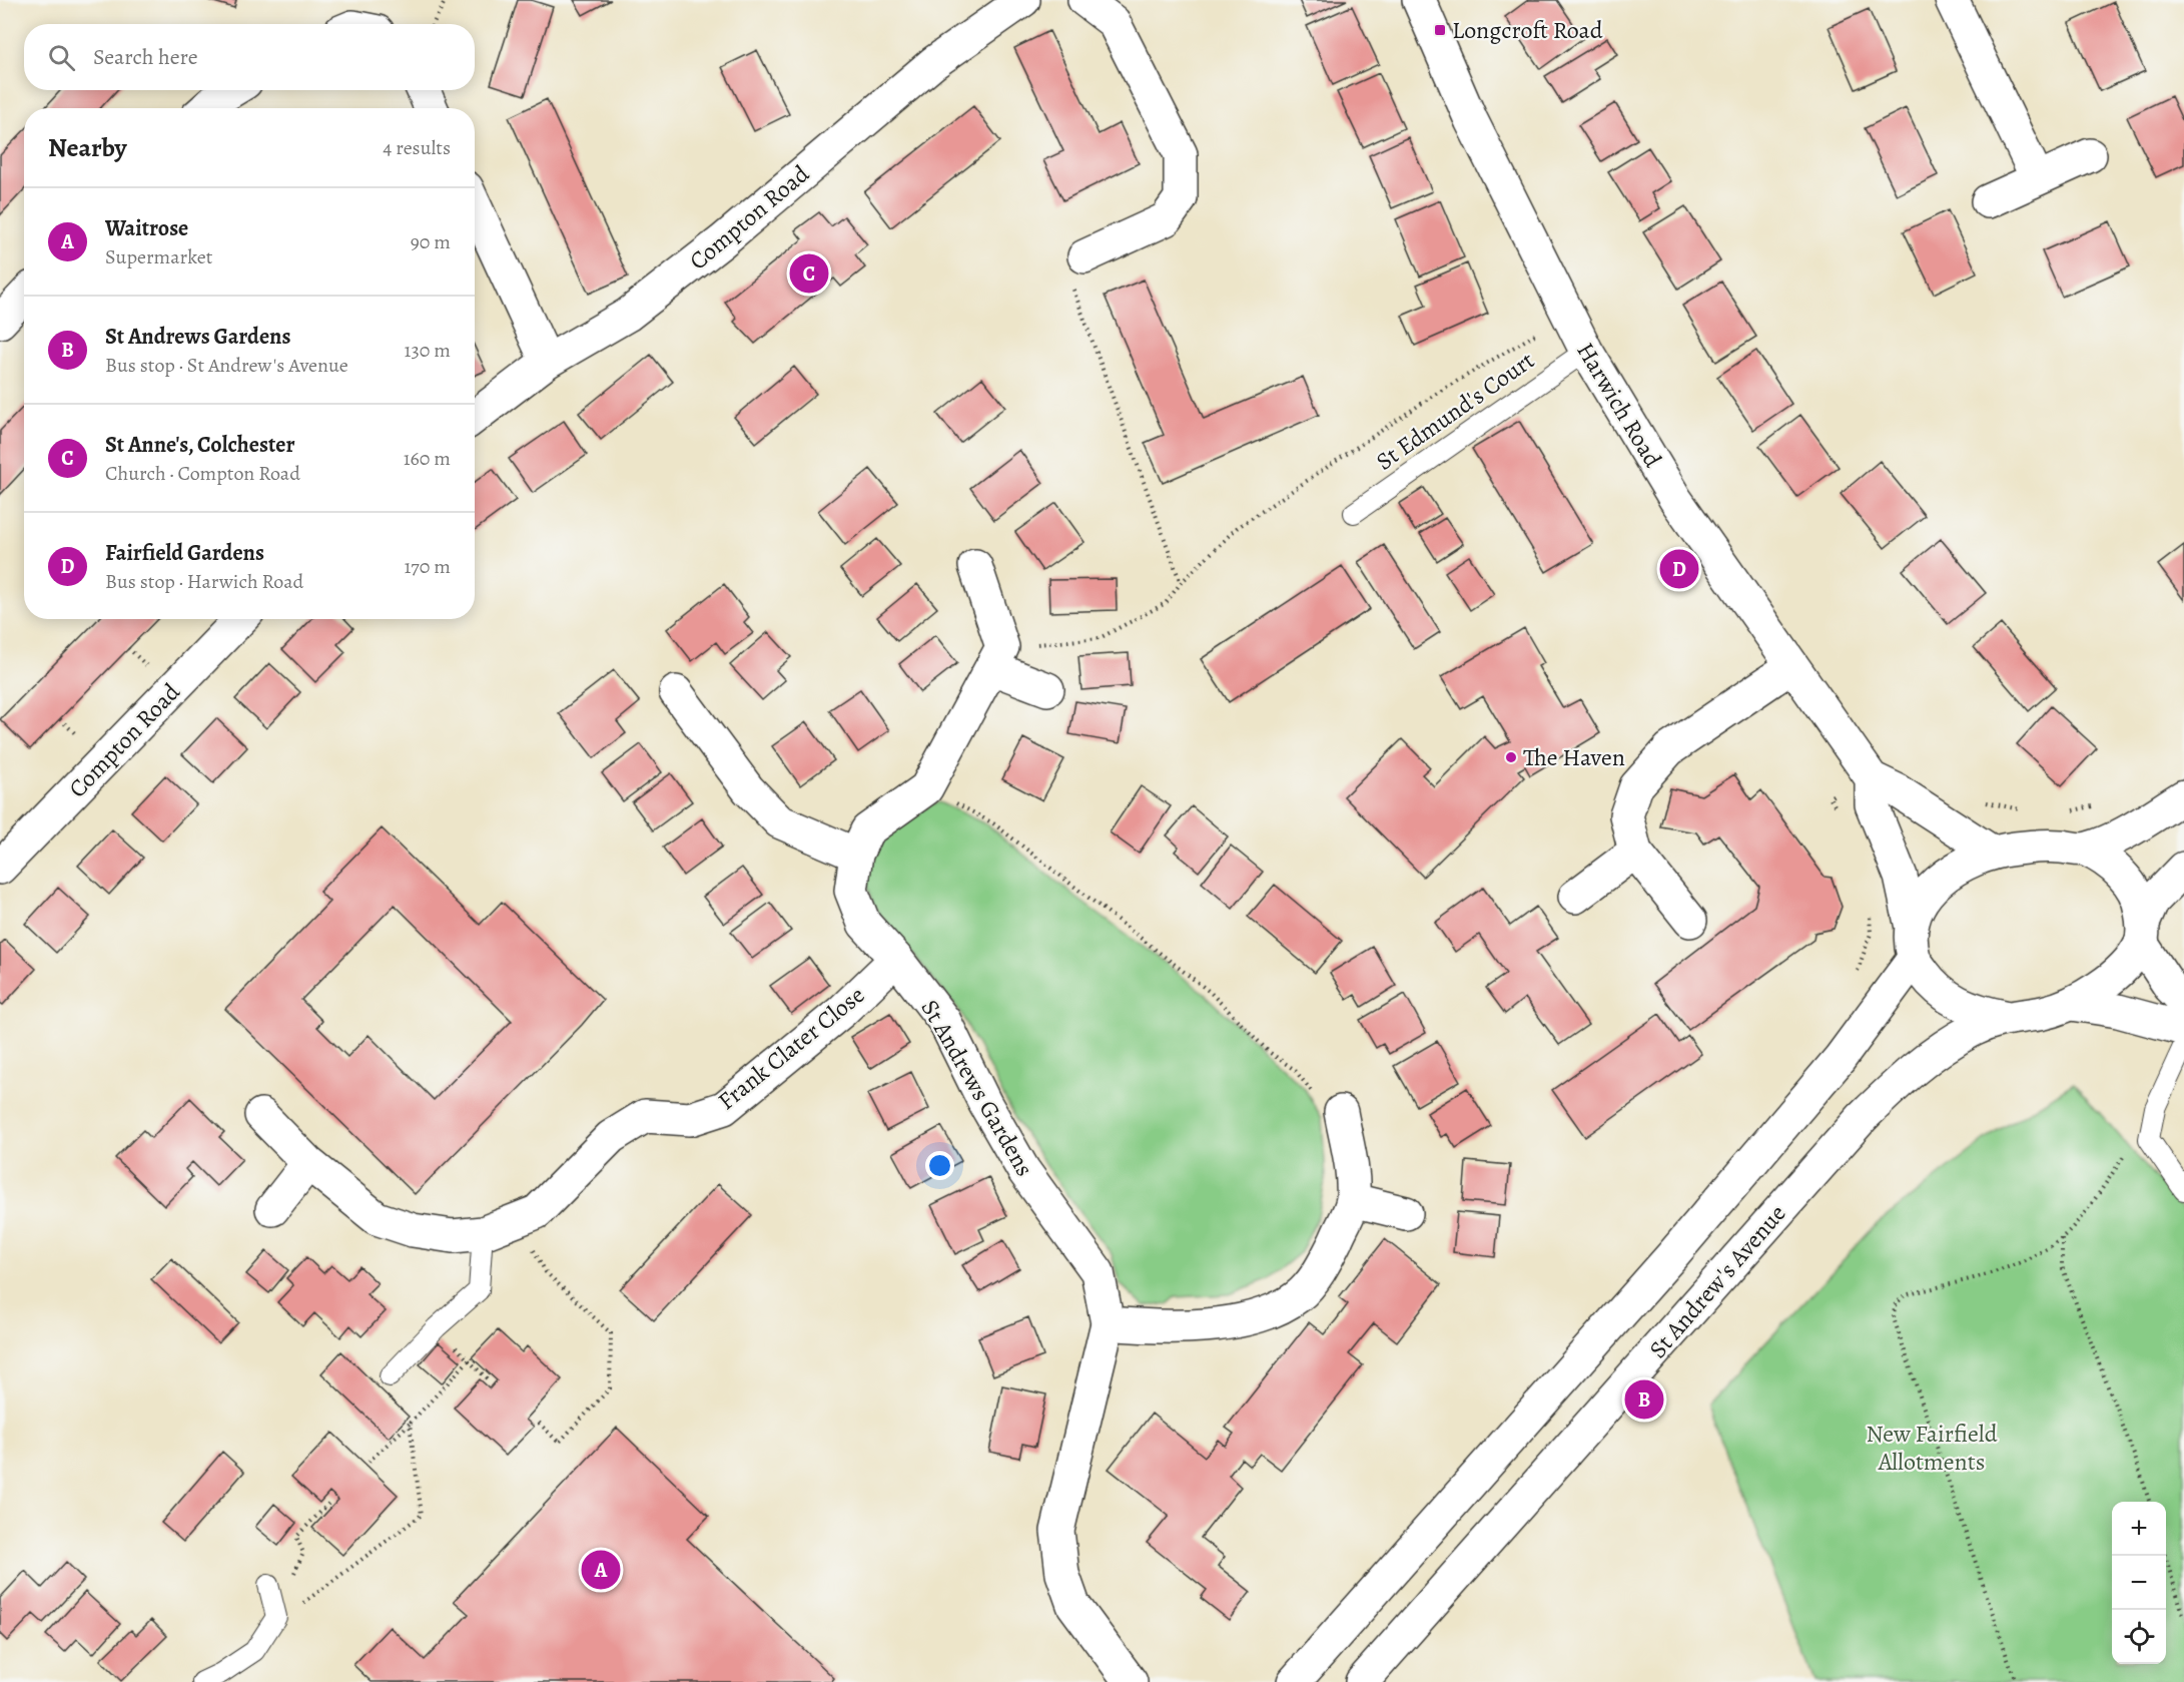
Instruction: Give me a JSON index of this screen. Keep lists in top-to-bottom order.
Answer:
{
  "streets": {
    "street": [
      "Compton Road",
      "Harwich Road",
      "Frank Clater Close",
      "St Andrews Gardens",
      "St Andrew's Avenue"
    ],
    "lane": ["St Edmund's Court"]
  },
  "crossings": [
    ["Harwich Road", "St Edmund's Court"],
    ["Harwich Road", "St Andrew's Avenue"],
    ["Frank Clater Close", "St Andrews Gardens"]
  ],
  "parks": ["New Fairfield Allotments"],
  "places": {
    "transit": ["Longcroft Road"],
    "other": ["The Haven"]
  },
  "page": {
    "search": "Search here",
    "heading": ["Nearby", "4 results"],
    "list": [
      {
        "mark": "A",
        "name": "Waitrose",
        "note": "Supermarket",
        "value": "90 m"
      },
      {
        "mark": "B",
        "name": "St Andrews Gardens",
        "note": "Bus stop · St Andrew's Avenue",
        "value": "130 m"
      },
      {
        "mark": "C",
        "name": "St Anne's, Colchester",
        "note": "Church · Compton Road",
        "value": "160 m"
      },
      {
        "mark": "D",
        "name": "Fairfield Gardens",
        "note": "Bus stop · Harwich Road",
        "value": "170 m"
      }
    ],
    "pins": [
      "C",
      "D",
      "B",
      "A"
    ],
    "map_buttons": ["+", "−"]
  }
}
